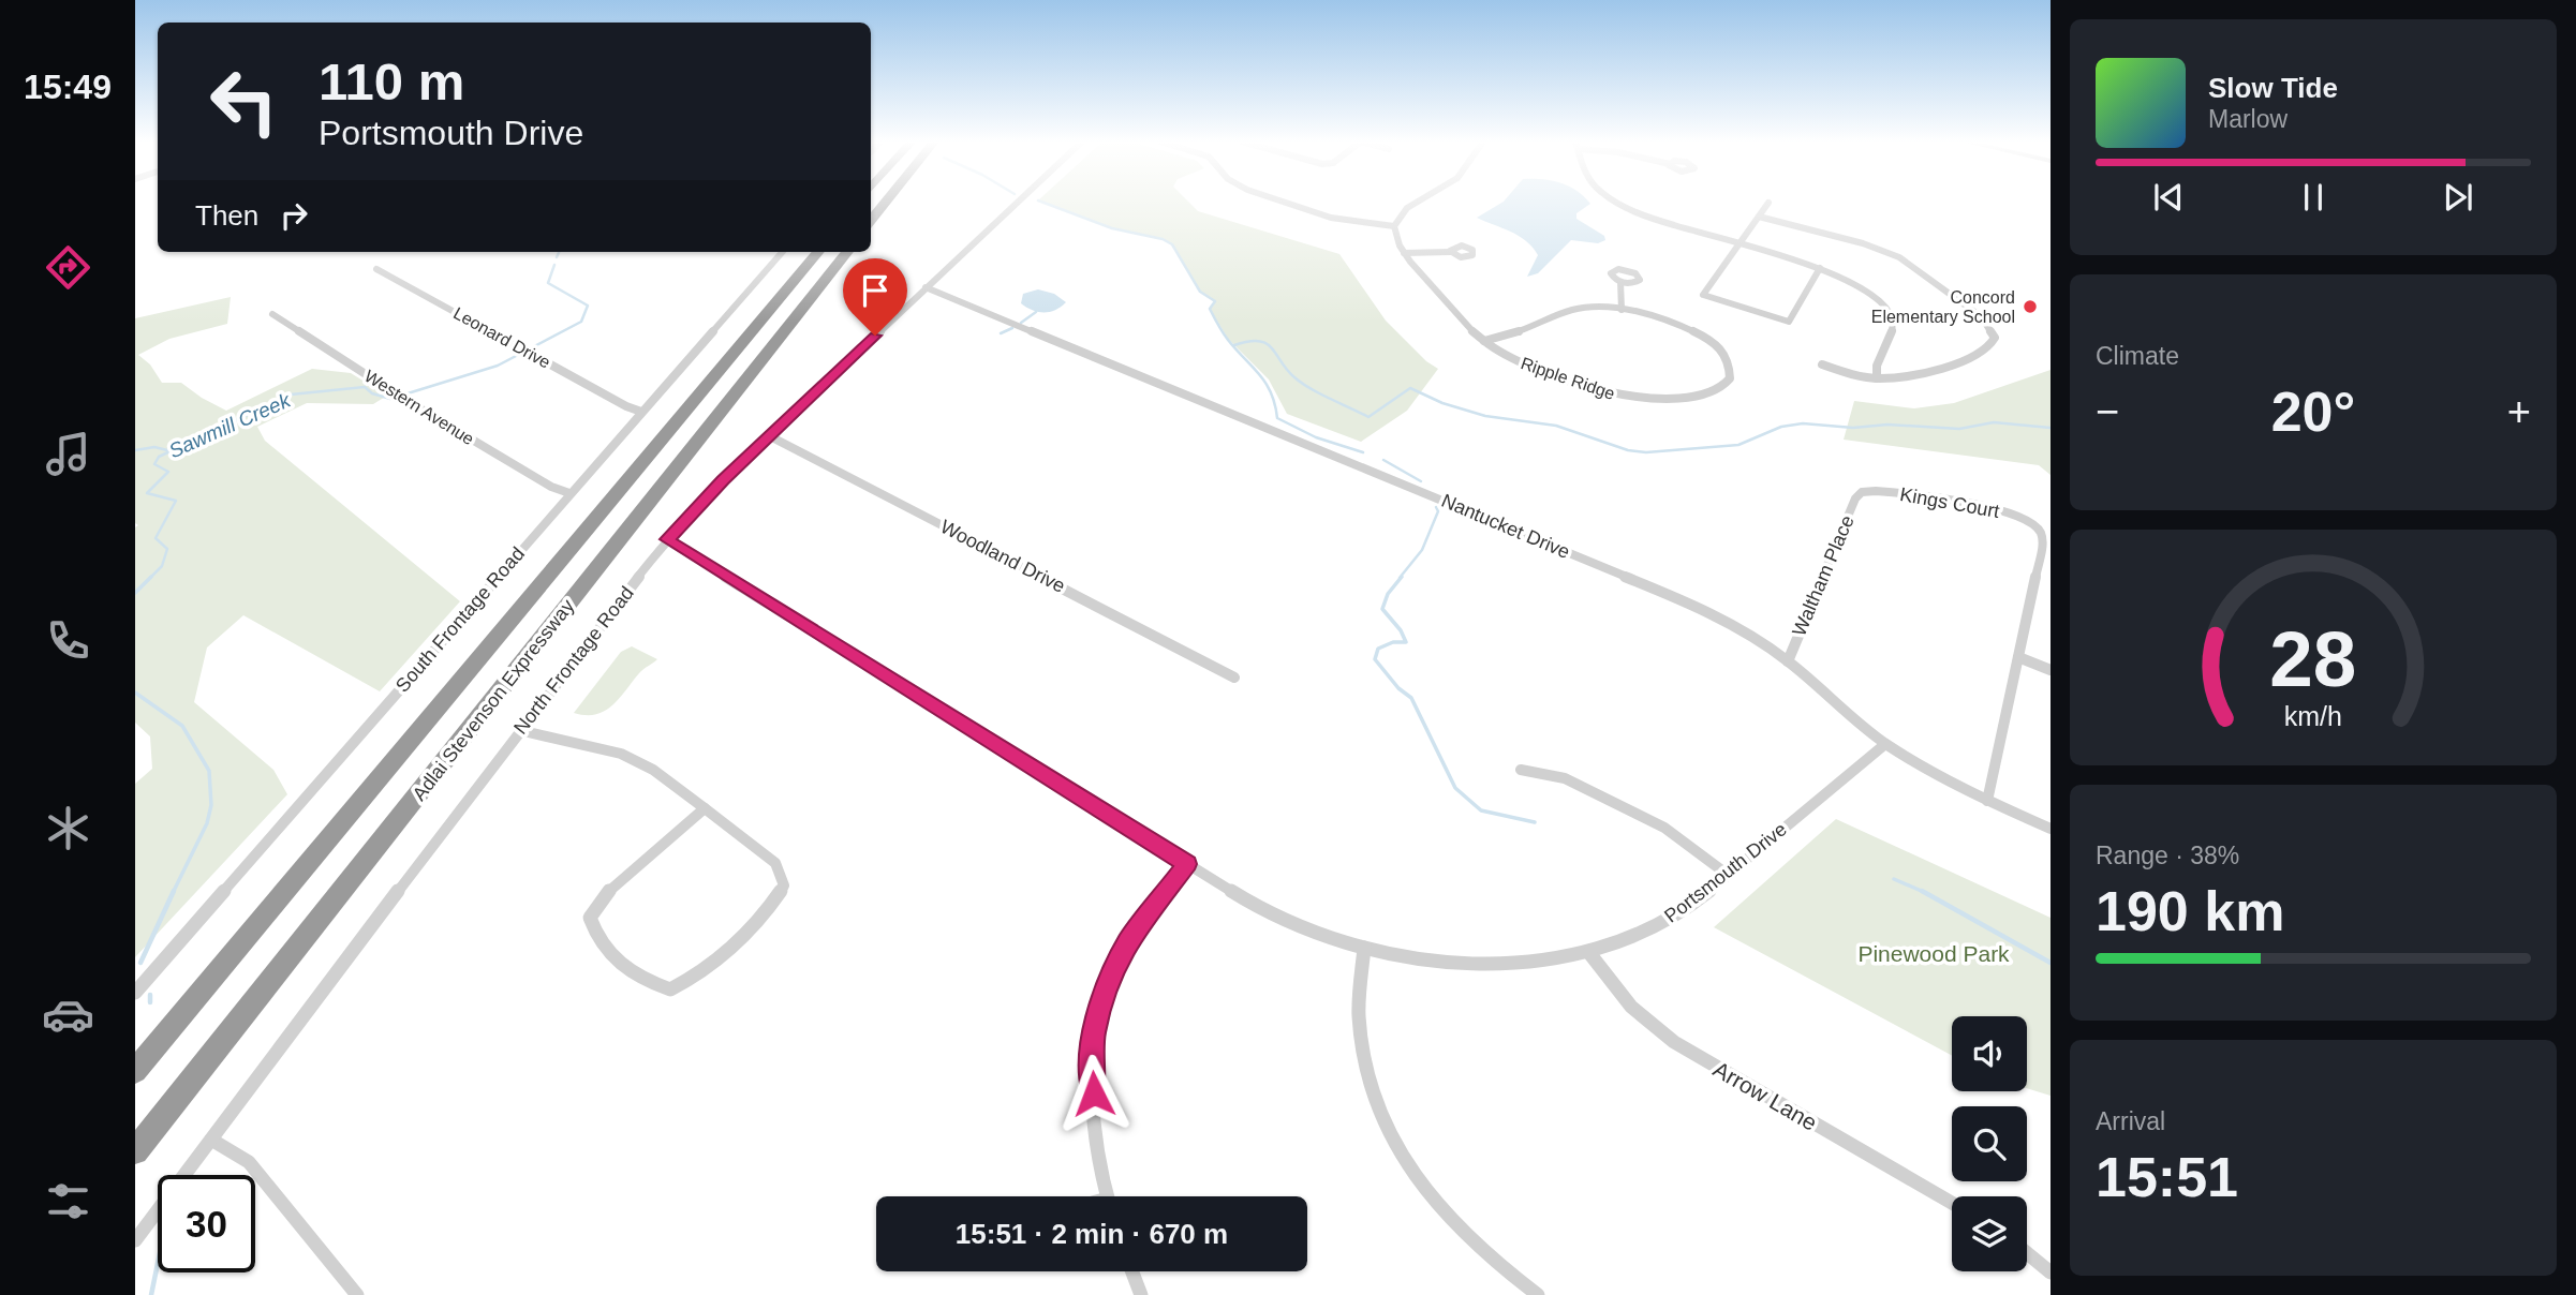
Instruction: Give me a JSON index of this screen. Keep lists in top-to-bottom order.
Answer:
{
  "streets": {
    "highway": ["Adlai Stevenson Expressway"],
    "street": [
      "Leonard Drive",
      "Ripple Ridge",
      "Western Avenue",
      "Kings Court",
      "Nantucket Drive",
      "Woodland Drive",
      "Waltham Place",
      "South Frontage Road",
      "North Frontage Road",
      "Portsmouth Drive",
      "Arrow Lane"
    ]
  },
  "crossings": [
    ["Leonard Drive", "South Frontage Road"],
    ["Western Avenue", "South Frontage Road"],
    ["Kings Court", "Waltham Place"],
    ["Nantucket Drive", "Waltham Place"],
    ["Nantucket Drive", "North Frontage Road"],
    ["Nantucket Drive", "Portsmouth Drive"],
    ["Woodland Drive", "North Frontage Road"],
    ["North Frontage Road", "Portsmouth Drive"],
    ["Portsmouth Drive", "Arrow Lane"]
  ],
  "water": ["Sawmill Creek"],
  "parks": ["Pinewood Park"],
  "places": ["Concord Elementary School"],
  "page": {
    "tabs": "15:49",
    "turn": ["110 m", "Portsmouth Drive"],
    "song": ["Slow Tide", "Marlow"],
    "then": "Then",
    "tile": [
      "Climate",
      ["Range · 38%", "190 km"],
      ["Arrival", "15:51"]
    ],
    "heat": ["−", "20°", "+"],
    "limit": "30",
    "trip": "15:51 · 2 min · 670 m",
    "gauge": ["28", "km/h"]
  }
}
